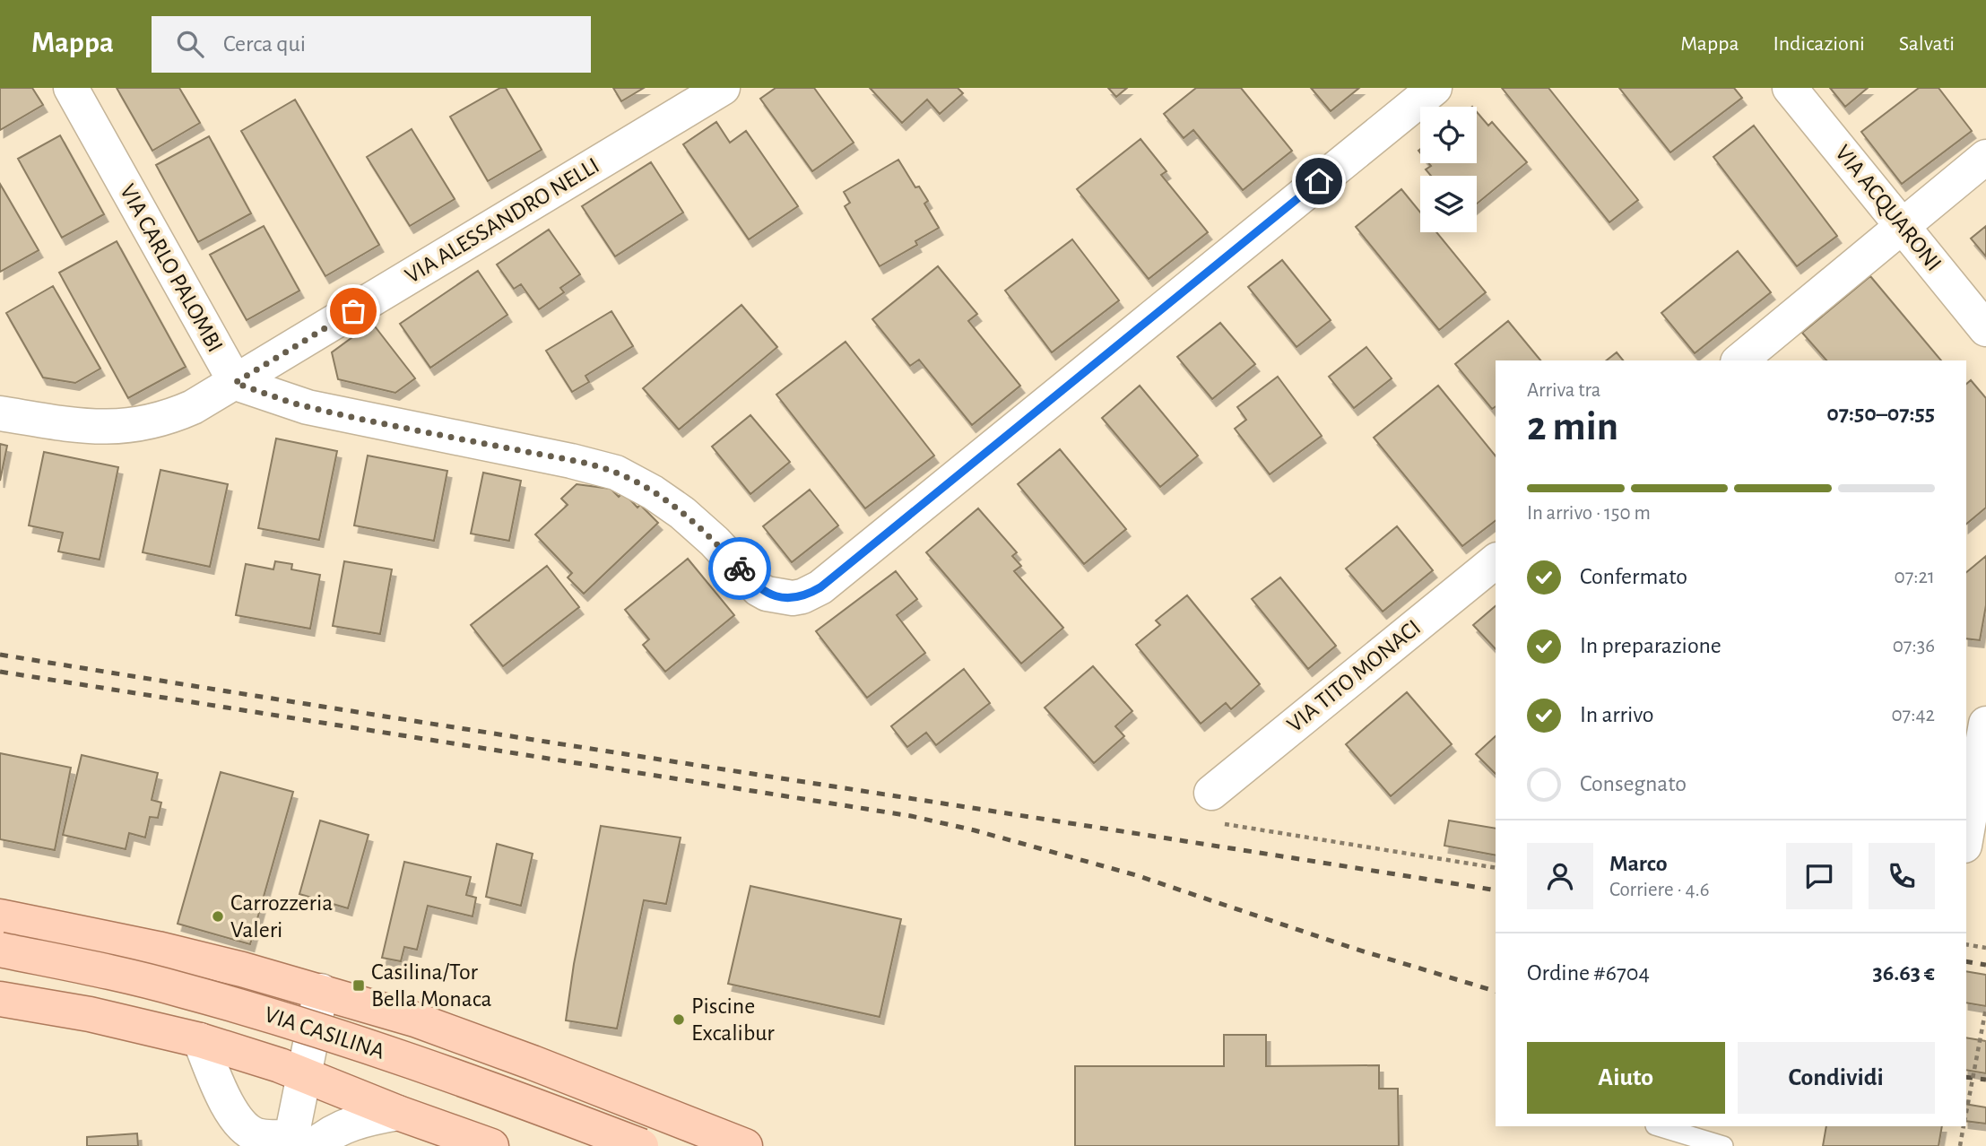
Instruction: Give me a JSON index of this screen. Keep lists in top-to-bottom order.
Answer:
{
  "streets": {
    "main road": ["VIA CASILINA"],
    "street": [
      "VIA ACQUARONI",
      "VIA ALESSANDRO NELLI",
      "VIA CARLO PALOMBI",
      "VIA TITO MONACI"
    ]
  },
  "crossings": [
    ["VIA ALESSANDRO NELLI", "VIA CARLO PALOMBI"]
  ],
  "places": {
    "other": ["Carrozzeria Valeri", "Piscine Excalibur"],
    "transit": ["Casilina/Tor Bella Monaca"]
  },
  "page": {
    "header": "Mappa",
    "search": "Cerca qui",
    "nav": ["Mappa", "Indicazioni", "Salvati"],
    "heading": ["2 min", "Arriva tra", "07:50–07:55"],
    "panel": [
      "Marco",
      "Corriere · 4.6",
      "Ordine #6704",
      "36.63 €"
    ],
    "bar": "In arrivo · 150 m",
    "list": [
      ["Confermato", "07:21"],
      ["In preparazione", "07:36"],
      ["In arrivo", "07:42"],
      "Consegnato"
    ],
    "buttons": ["Aiuto", "Condividi"]
  }
}
